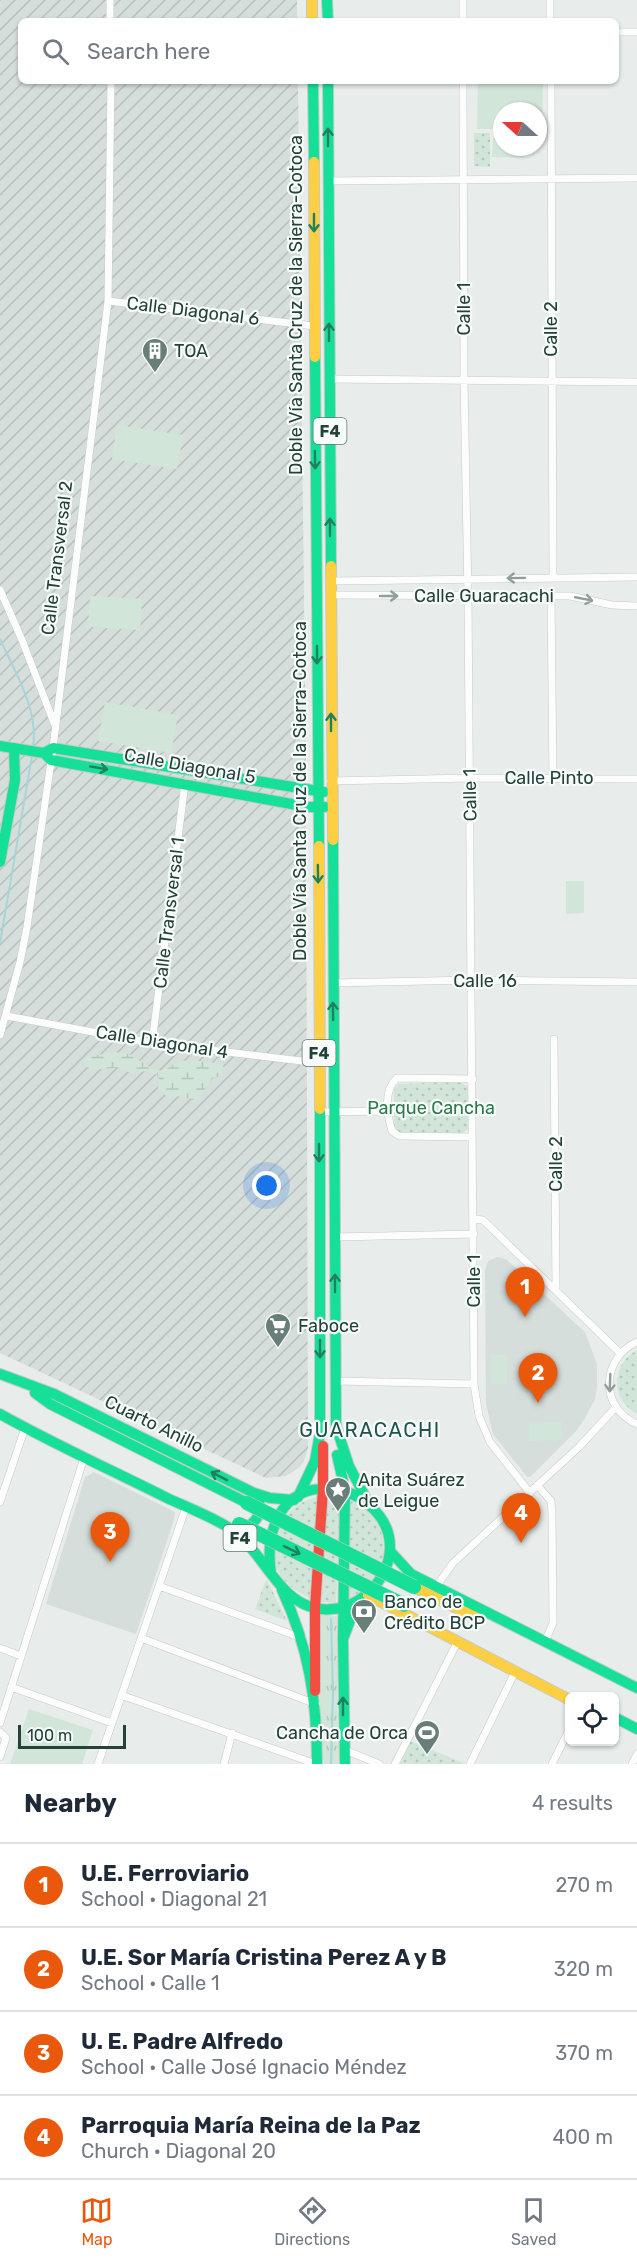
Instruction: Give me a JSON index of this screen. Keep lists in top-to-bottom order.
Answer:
{
  "streets": {
    "main road": ["Doble Vía Santa Cruz de la Sierra-Cotoca", "F4", "Calle Diagonal 5"],
    "street": [
      "Calle 1",
      "Calle Diagonal 6",
      "Calle 2",
      "Calle Transversal 2",
      "Calle Guaracachi",
      "Calle Pinto",
      "Calle Transversal 1",
      "Calle 16",
      "Calle Diagonal 4"
    ]
  },
  "crossings": [
    ["Doble Vía Santa Cruz de la Sierra-Cotoca", "Calle Diagonal 6"],
    ["Doble Vía Santa Cruz de la Sierra-Cotoca", "F4"],
    ["Doble Vía Santa Cruz de la Sierra-Cotoca", "Calle Guaracachi"],
    ["Doble Vía Santa Cruz de la Sierra-Cotoca", "Calle Diagonal 5"],
    ["Doble Vía Santa Cruz de la Sierra-Cotoca", "Calle Pinto"],
    ["Doble Vía Santa Cruz de la Sierra-Cotoca", "Calle 16"],
    ["Doble Vía Santa Cruz de la Sierra-Cotoca", "Calle Diagonal 4"],
    ["Calle 1", "Calle Guaracachi"],
    ["Calle 1", "Calle Pinto"],
    ["Calle 1", "Calle 16"],
    ["Calle Diagonal 6", "Calle Transversal 2"],
    ["Calle 2", "Calle Guaracachi"],
    ["F4", "Calle 16"],
    ["Calle Transversal 2", "Calle Diagonal 5"],
    ["Calle Transversal 2", "Calle Diagonal 4"],
    ["Calle Diagonal 5", "Calle Pinto"],
    ["Calle Diagonal 5", "Calle Transversal 1"],
    ["Calle Transversal 1", "Calle Diagonal 4"]
  ],
  "districts": ["GUARACACHI"],
  "parks": ["Parque Cancha"],
  "places": {
    "building": ["TOA"],
    "supermarket": ["Faboce"],
    "place": ["Anita Suárez de Leigue"],
    "bank": ["Banco de Crédito BCP"],
    "sports": ["Cancha de Orca"]
  },
  "scale_bar": "100 m",
  "north": "left",
  "page": {
    "search": "Search here",
    "pins": [
      "1",
      "2",
      "4",
      "3"
    ],
    "scale": "100 m",
    "heading": ["Nearby", "4 results"],
    "list": [
      {
        "mark": "1",
        "name": "U.E. Ferroviario",
        "note": "School · Diagonal 21",
        "value": "270 m"
      },
      {
        "mark": "2",
        "name": "U.E. Sor María Cristina Perez A y B",
        "note": "School · Calle 1",
        "value": "320 m"
      },
      {
        "mark": "3",
        "name": "U. E. Padre Alfredo",
        "note": "School · Calle José Ignacio Méndez",
        "value": "370 m"
      },
      {
        "mark": "4",
        "name": "Parroquia María Reina de la Paz",
        "note": "Church · Diagonal 20",
        "value": "400 m"
      }
    ],
    "nav": ["Map", "Directions", "Saved"]
  }
}
